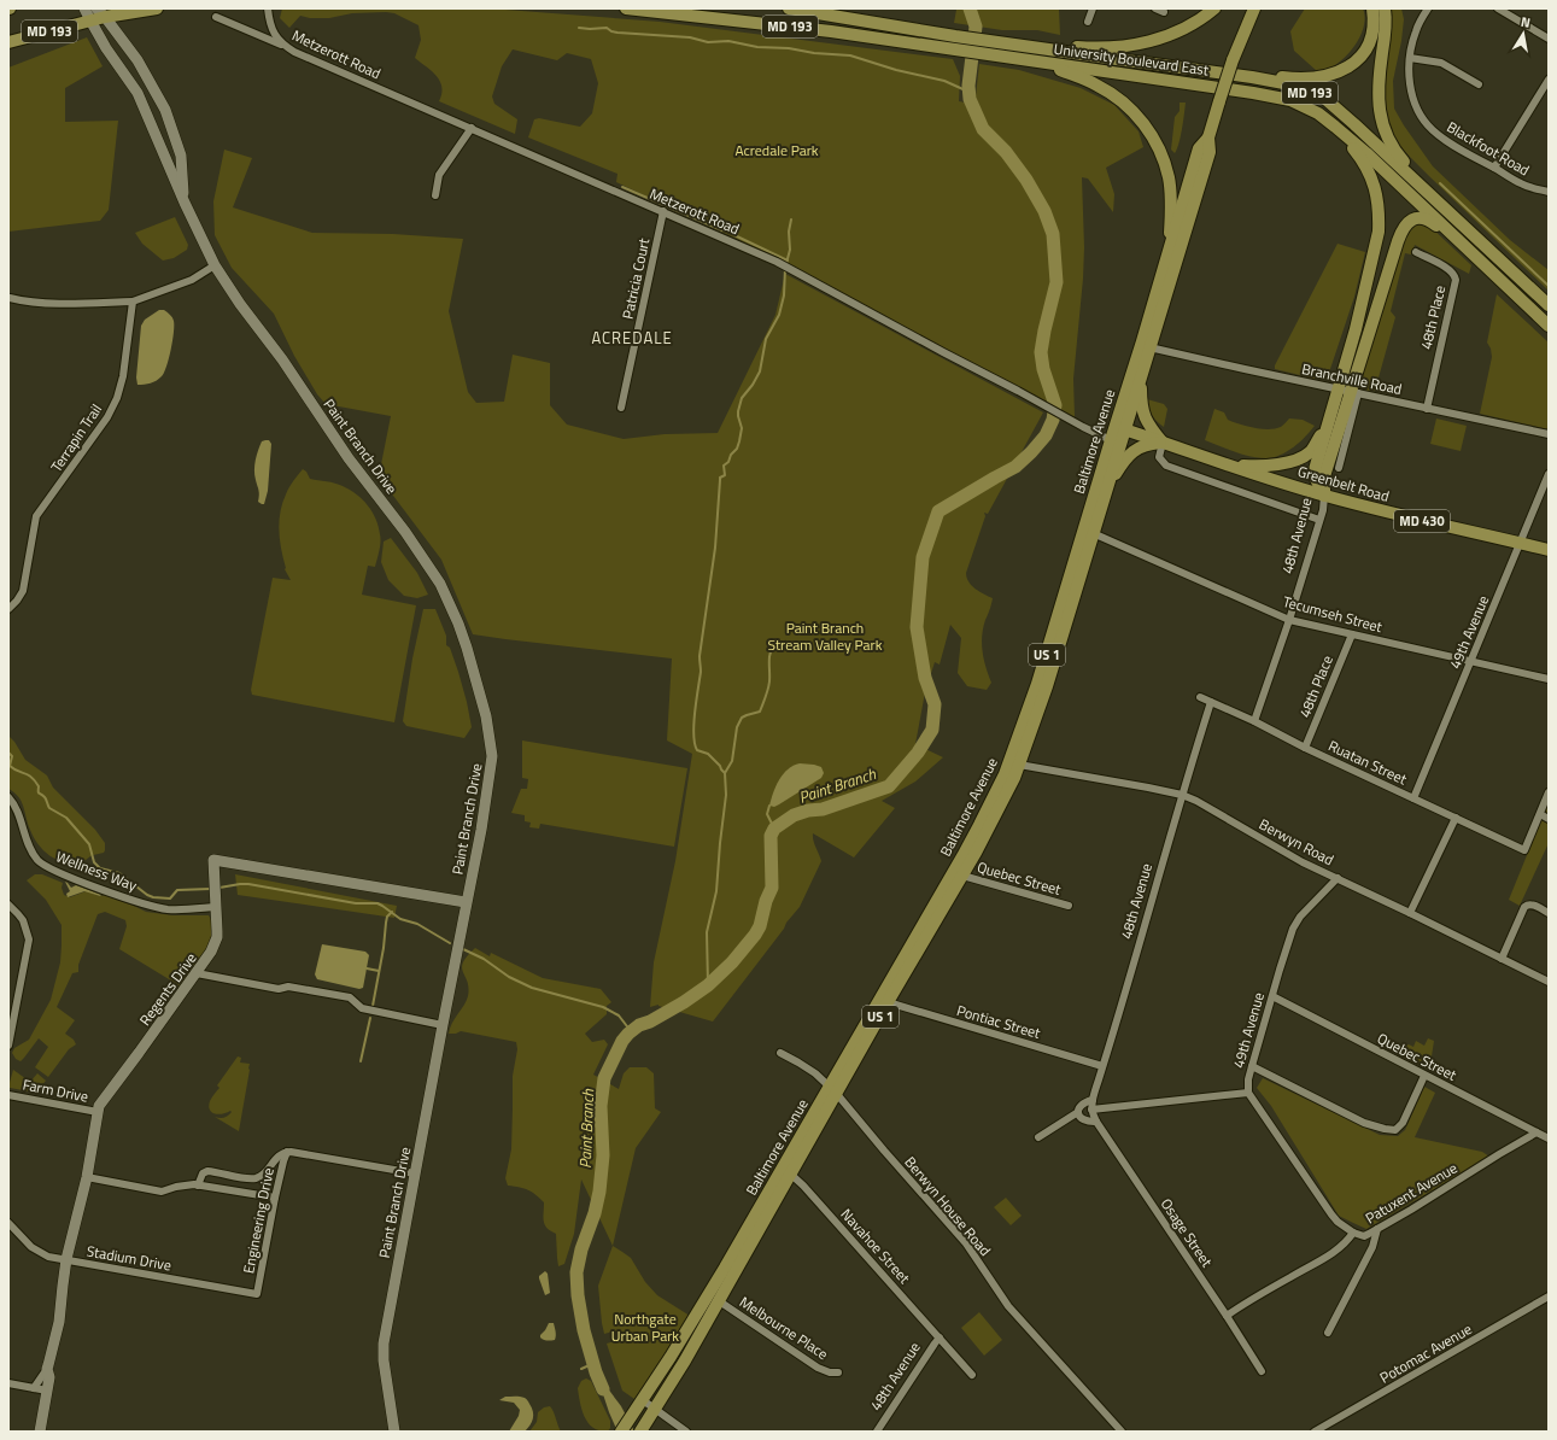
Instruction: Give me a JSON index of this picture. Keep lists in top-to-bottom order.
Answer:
{
  "streets": {
    "main road": [
      "MD 193",
      "University Boulevard East",
      "Baltimore Avenue",
      "Greenbelt Road",
      "MD 430",
      "48th Avenue",
      "US 1"
    ],
    "street": [
      "Metzerott Road",
      "Blackfoot Road",
      "Patricia Court",
      "48th Place",
      "Branchville Road",
      "Terrapin Trail",
      "Paint Branch Drive",
      "Tecumseh Street",
      "49th Avenue",
      "Ruatan Street",
      "Berwyn Road",
      "Wellness Way",
      "Quebec Street",
      "Regents Drive",
      "Pontiac Street",
      "Farm Drive",
      "Patuxent Avenue",
      "Berwyn House Road",
      "Engineering Drive",
      "Osage Street",
      "Navahoe Street",
      "Stadium Drive",
      "Melbourne Place",
      "Potomac Avenue"
    ]
  },
  "crossings": [
    ["MD 193", "Paint Branch Drive"],
    ["Metzerott Road", "Patricia Court"],
    ["Metzerott Road", "Baltimore Avenue"],
    ["48th Place", "Branchville Road"],
    ["48th Place", "Tecumseh Street"],
    ["48th Place", "Ruatan Street"],
    ["Branchville Road", "Baltimore Avenue"],
    ["Branchville Road", "48th Avenue"],
    ["Baltimore Avenue", "Greenbelt Road"],
    ["Baltimore Avenue", "Tecumseh Street"],
    ["Baltimore Avenue", "Berwyn Road"],
    ["Baltimore Avenue", "Quebec Street"],
    ["Baltimore Avenue", "Pontiac Street"],
    ["Baltimore Avenue", "Berwyn House Road"],
    ["Baltimore Avenue", "Navahoe Street"],
    ["Baltimore Avenue", "Melbourne Place"],
    ["Paint Branch Drive", "Regents Drive"],
    ["Paint Branch Drive", "Engineering Drive"],
    ["Greenbelt Road", "48th Avenue"],
    ["Greenbelt Road", "49th Avenue"],
    ["48th Avenue", "Tecumseh Street"],
    ["48th Avenue", "Ruatan Street"],
    ["48th Avenue", "Berwyn Road"],
    ["48th Avenue", "Pontiac Street"],
    ["48th Avenue", "Osage Street"],
    ["48th Avenue", "Navahoe Street"],
    ["Tecumseh Street", "49th Avenue"],
    ["49th Avenue", "Ruatan Street"],
    ["49th Avenue", "Berwyn Road"],
    ["49th Avenue", "Quebec Street"],
    ["Wellness Way", "Regents Drive"],
    ["Quebec Street", "Patuxent Avenue"],
    ["Regents Drive", "Farm Drive"],
    ["Regents Drive", "Stadium Drive"],
    ["Patuxent Avenue", "Osage Street"],
    ["Engineering Drive", "Stadium Drive"]
  ],
  "districts": ["ACREDALE"],
  "water": ["Paint Branch"],
  "parks": ["Acredale Park", "Paint Branch Stream Valley Park", "Northgate Urban Park"],
  "north": "top"
}
